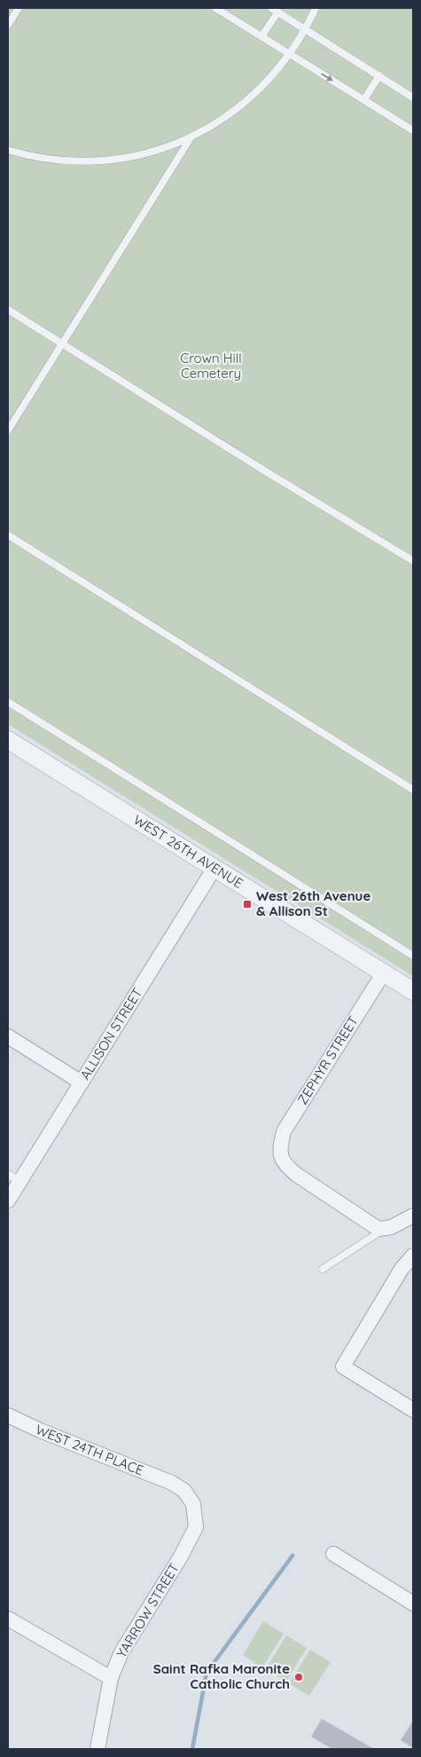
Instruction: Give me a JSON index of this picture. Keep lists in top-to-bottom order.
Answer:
{
  "streets": {
    "street": [
      "WEST 26TH AVENUE",
      "ALLISON STREET",
      "ZEPHYR STREET",
      "WEST 24TH PLACE",
      "YARROW STREET"
    ]
  },
  "crossings": [
    ["WEST 26TH AVENUE", "ALLISON STREET"],
    ["WEST 26TH AVENUE", "ZEPHYR STREET"],
    ["WEST 24TH PLACE", "YARROW STREET"]
  ],
  "parks": ["Crown Hill Cemetery"],
  "places": {
    "transit": ["West 26th Avenue & Allison St"],
    "other": ["Saint Rafka Maronite Catholic Church"]
  }
}
